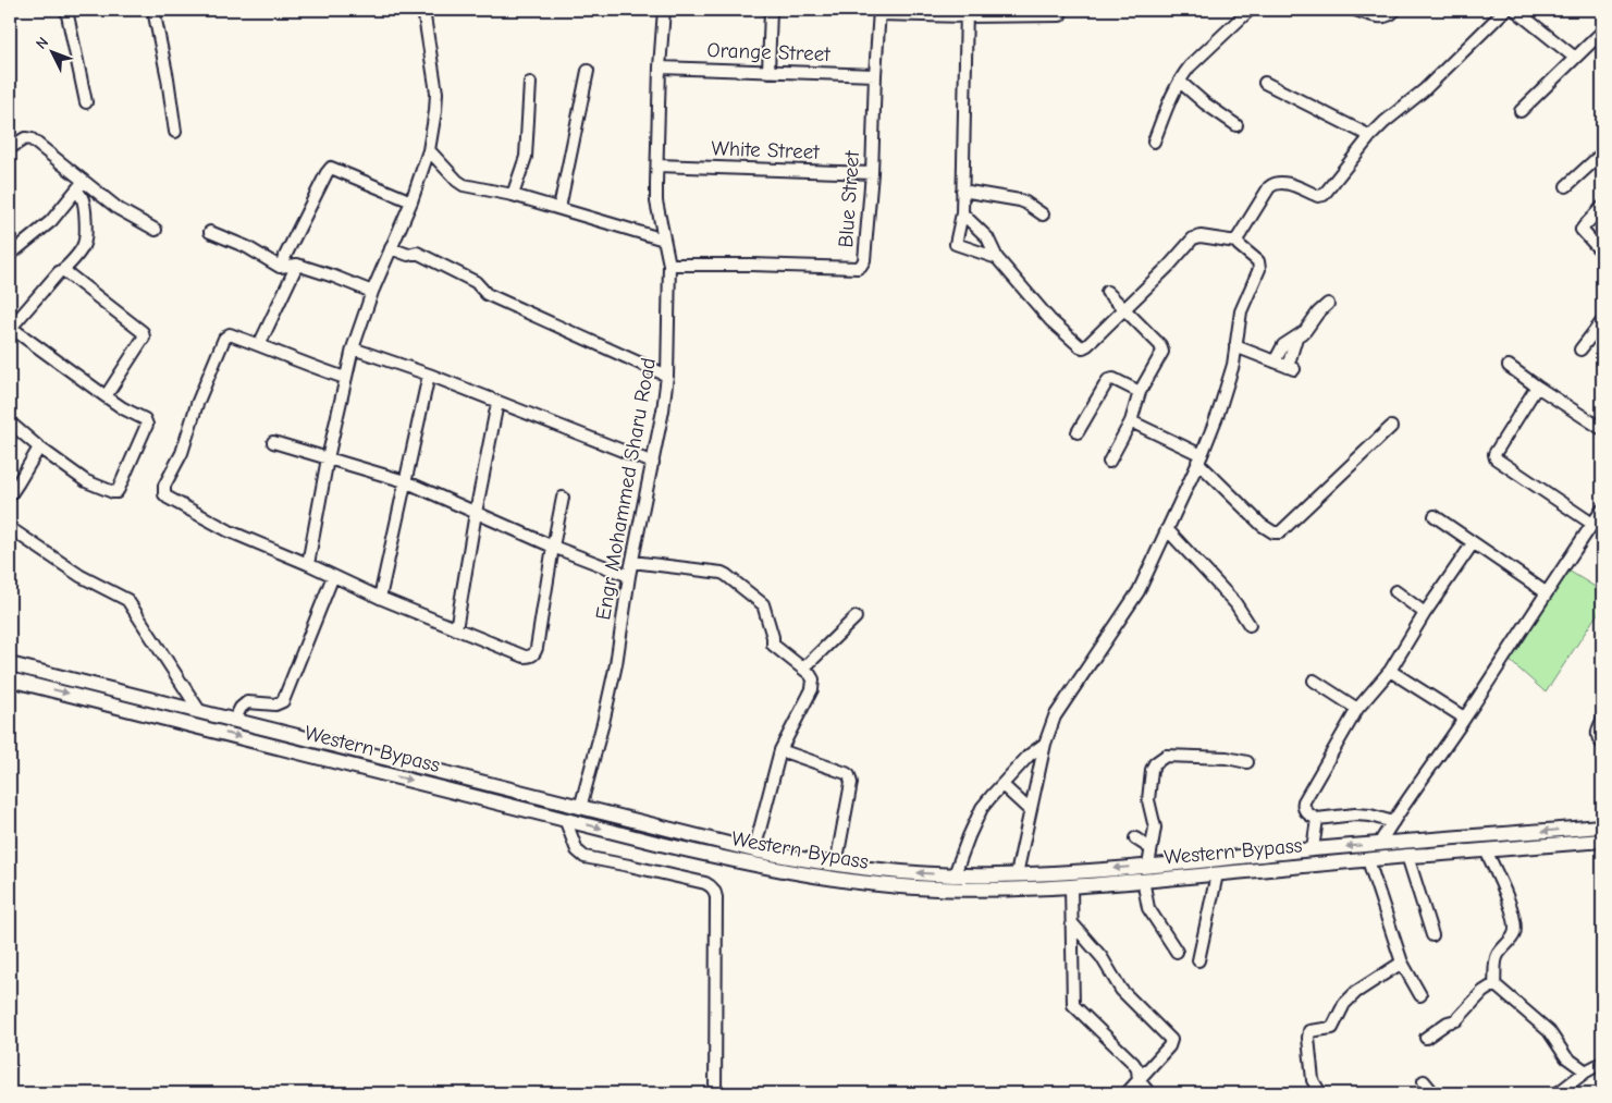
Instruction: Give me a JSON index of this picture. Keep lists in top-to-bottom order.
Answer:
{
  "streets": {
    "main road": ["Western Bypass"],
    "street": [
      "Orange Street",
      "White Street",
      "Blue Street",
      "Engr Mohammed Sharu Road"
    ]
  },
  "crossings": [
    ["Orange Street", "Blue Street"],
    ["Orange Street", "Engr Mohammed Sharu Road"],
    ["White Street", "Blue Street"],
    ["White Street", "Engr Mohammed Sharu Road"],
    ["Blue Street", "Engr Mohammed Sharu Road"],
    ["Engr Mohammed Sharu Road", "Western Bypass"]
  ],
  "north": "top left"
}
